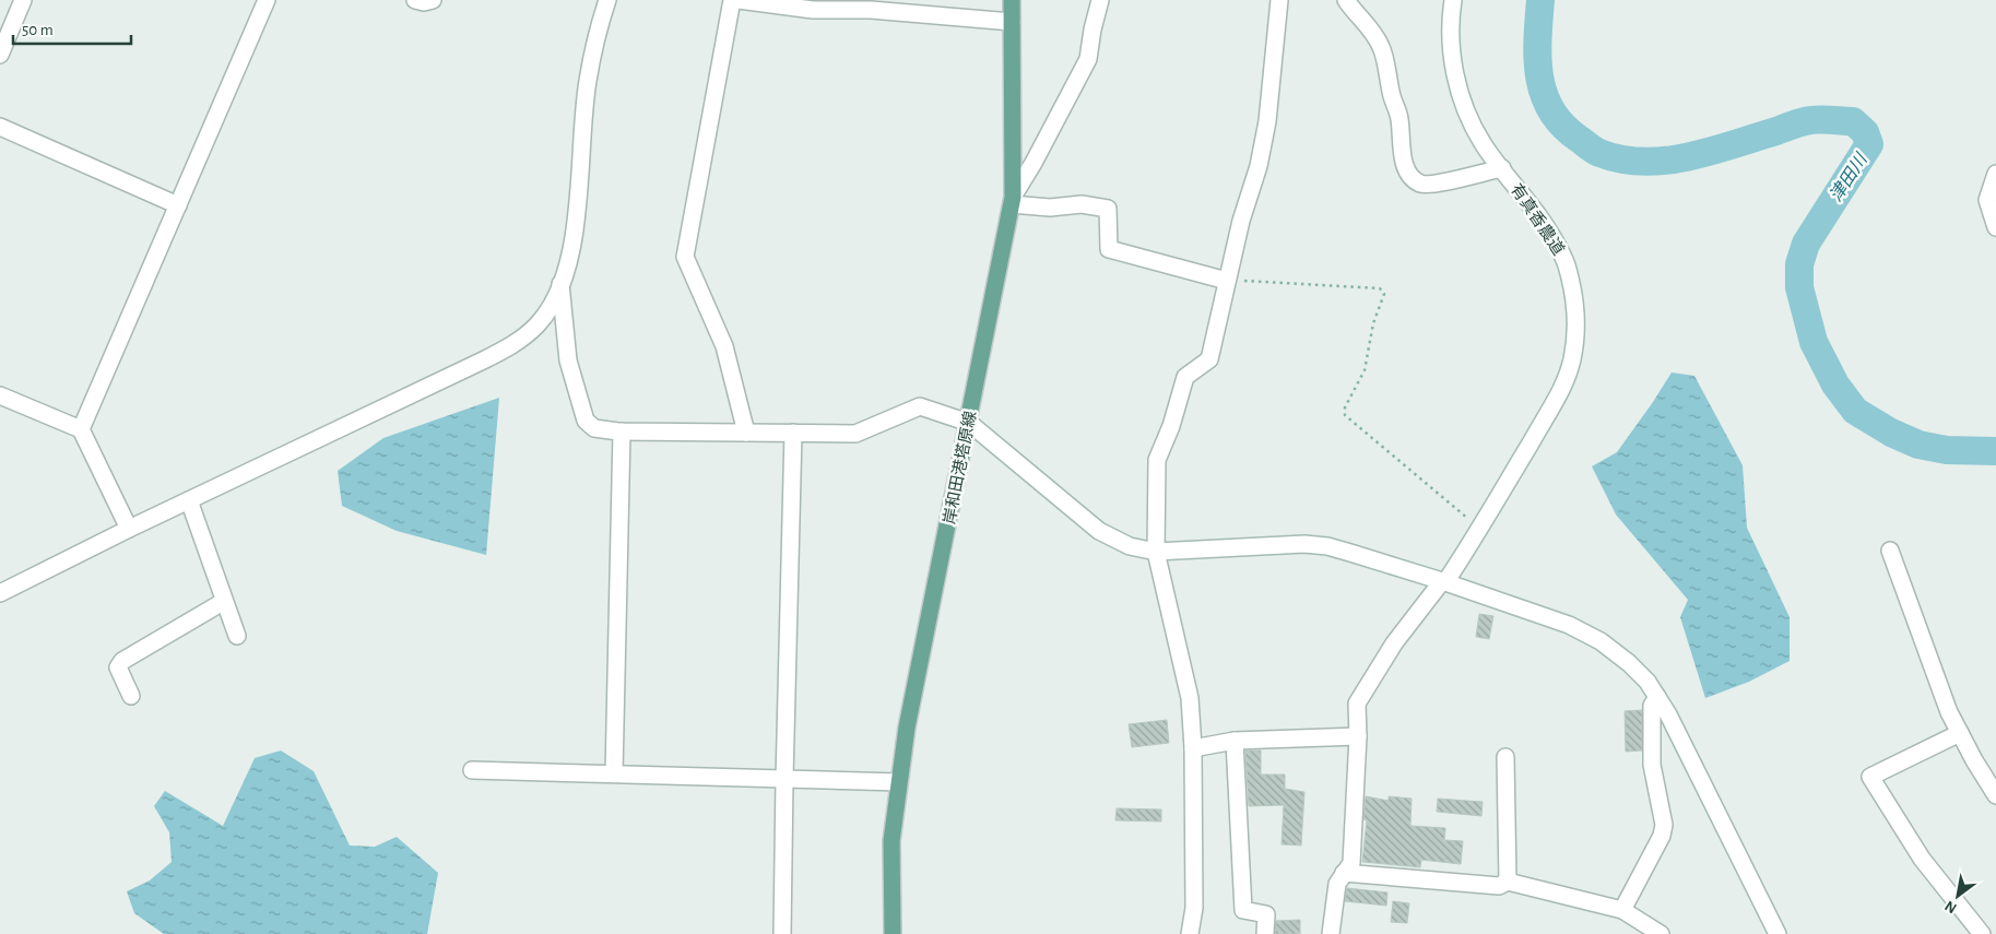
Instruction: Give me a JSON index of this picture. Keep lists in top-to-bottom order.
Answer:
{
  "streets": {
    "main road": ["岸和田港塔原線"],
    "street": ["有真香農道"]
  },
  "water": ["津田川"],
  "scale_bar": "50 m",
  "north": "bottom left"
}
